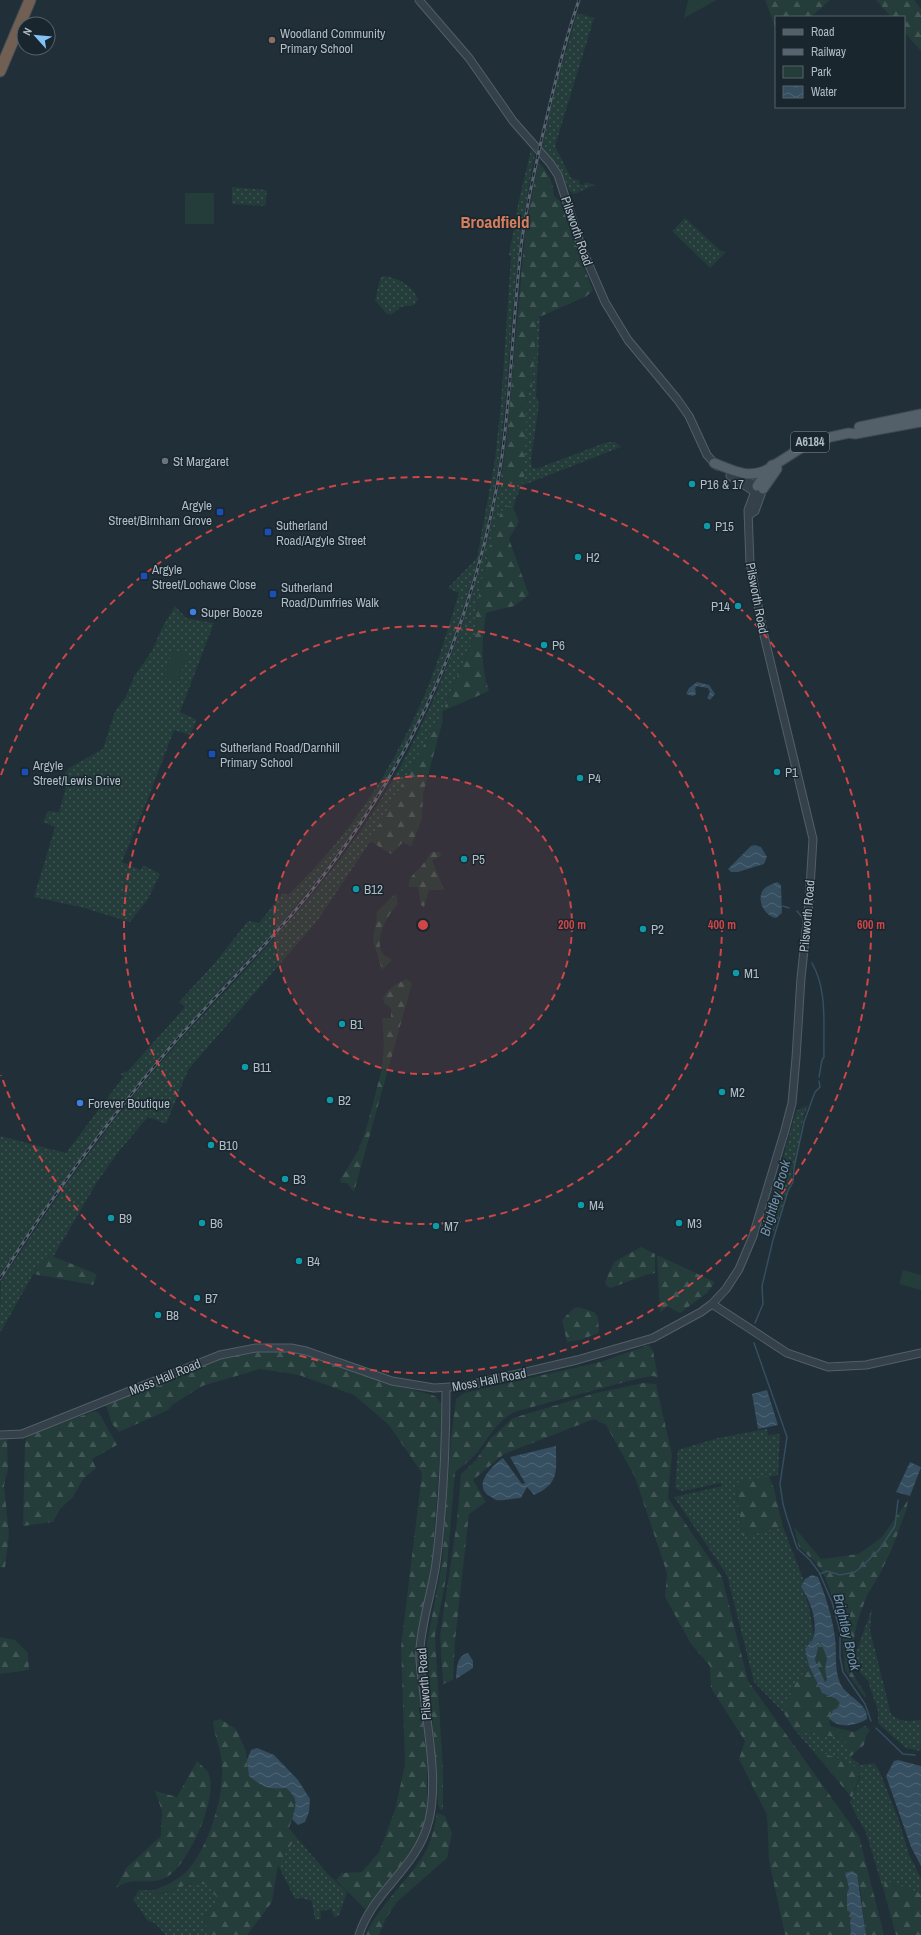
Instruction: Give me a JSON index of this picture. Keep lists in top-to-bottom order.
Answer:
{
  "streets": {
    "main road": ["A6184"],
    "street": ["Pilsworth Road", "Moss Hall Road"]
  },
  "crossings": [
    ["Pilsworth Road", "A6184"],
    ["Pilsworth Road", "Moss Hall Road"]
  ],
  "districts": ["Broadfield"],
  "water": ["Brightley Brook"],
  "places": {
    "other": [
      "Woodland Community Primary School",
      "St Margaret",
      "P16 & 17",
      "P15",
      "H2",
      "P14",
      "Super Booze",
      "P6",
      "P1",
      "P4",
      "P5",
      "B12",
      "P2",
      "M1",
      "B1",
      "B11",
      "M2",
      "B2",
      "Forever Boutique",
      "B10",
      "B3",
      "M4",
      "B9",
      "B6",
      "M3",
      "M7",
      "B4",
      "B7",
      "B8"
    ],
    "transit": [
      "Argyle Street/Birnham Grove",
      "Sutherland Road/Argyle Street",
      "Argyle Street/Lochawe Close",
      "Sutherland Road/Dumfries Walk",
      "Sutherland Road/Darnhill Primary School",
      "Argyle Street/Lewis Drive"
    ]
  },
  "legend": [
    "Road",
    "Railway",
    "Park",
    "Water"
  ],
  "north": "top left",
  "rings": ["200 m", "400 m", "600 m"]
}
